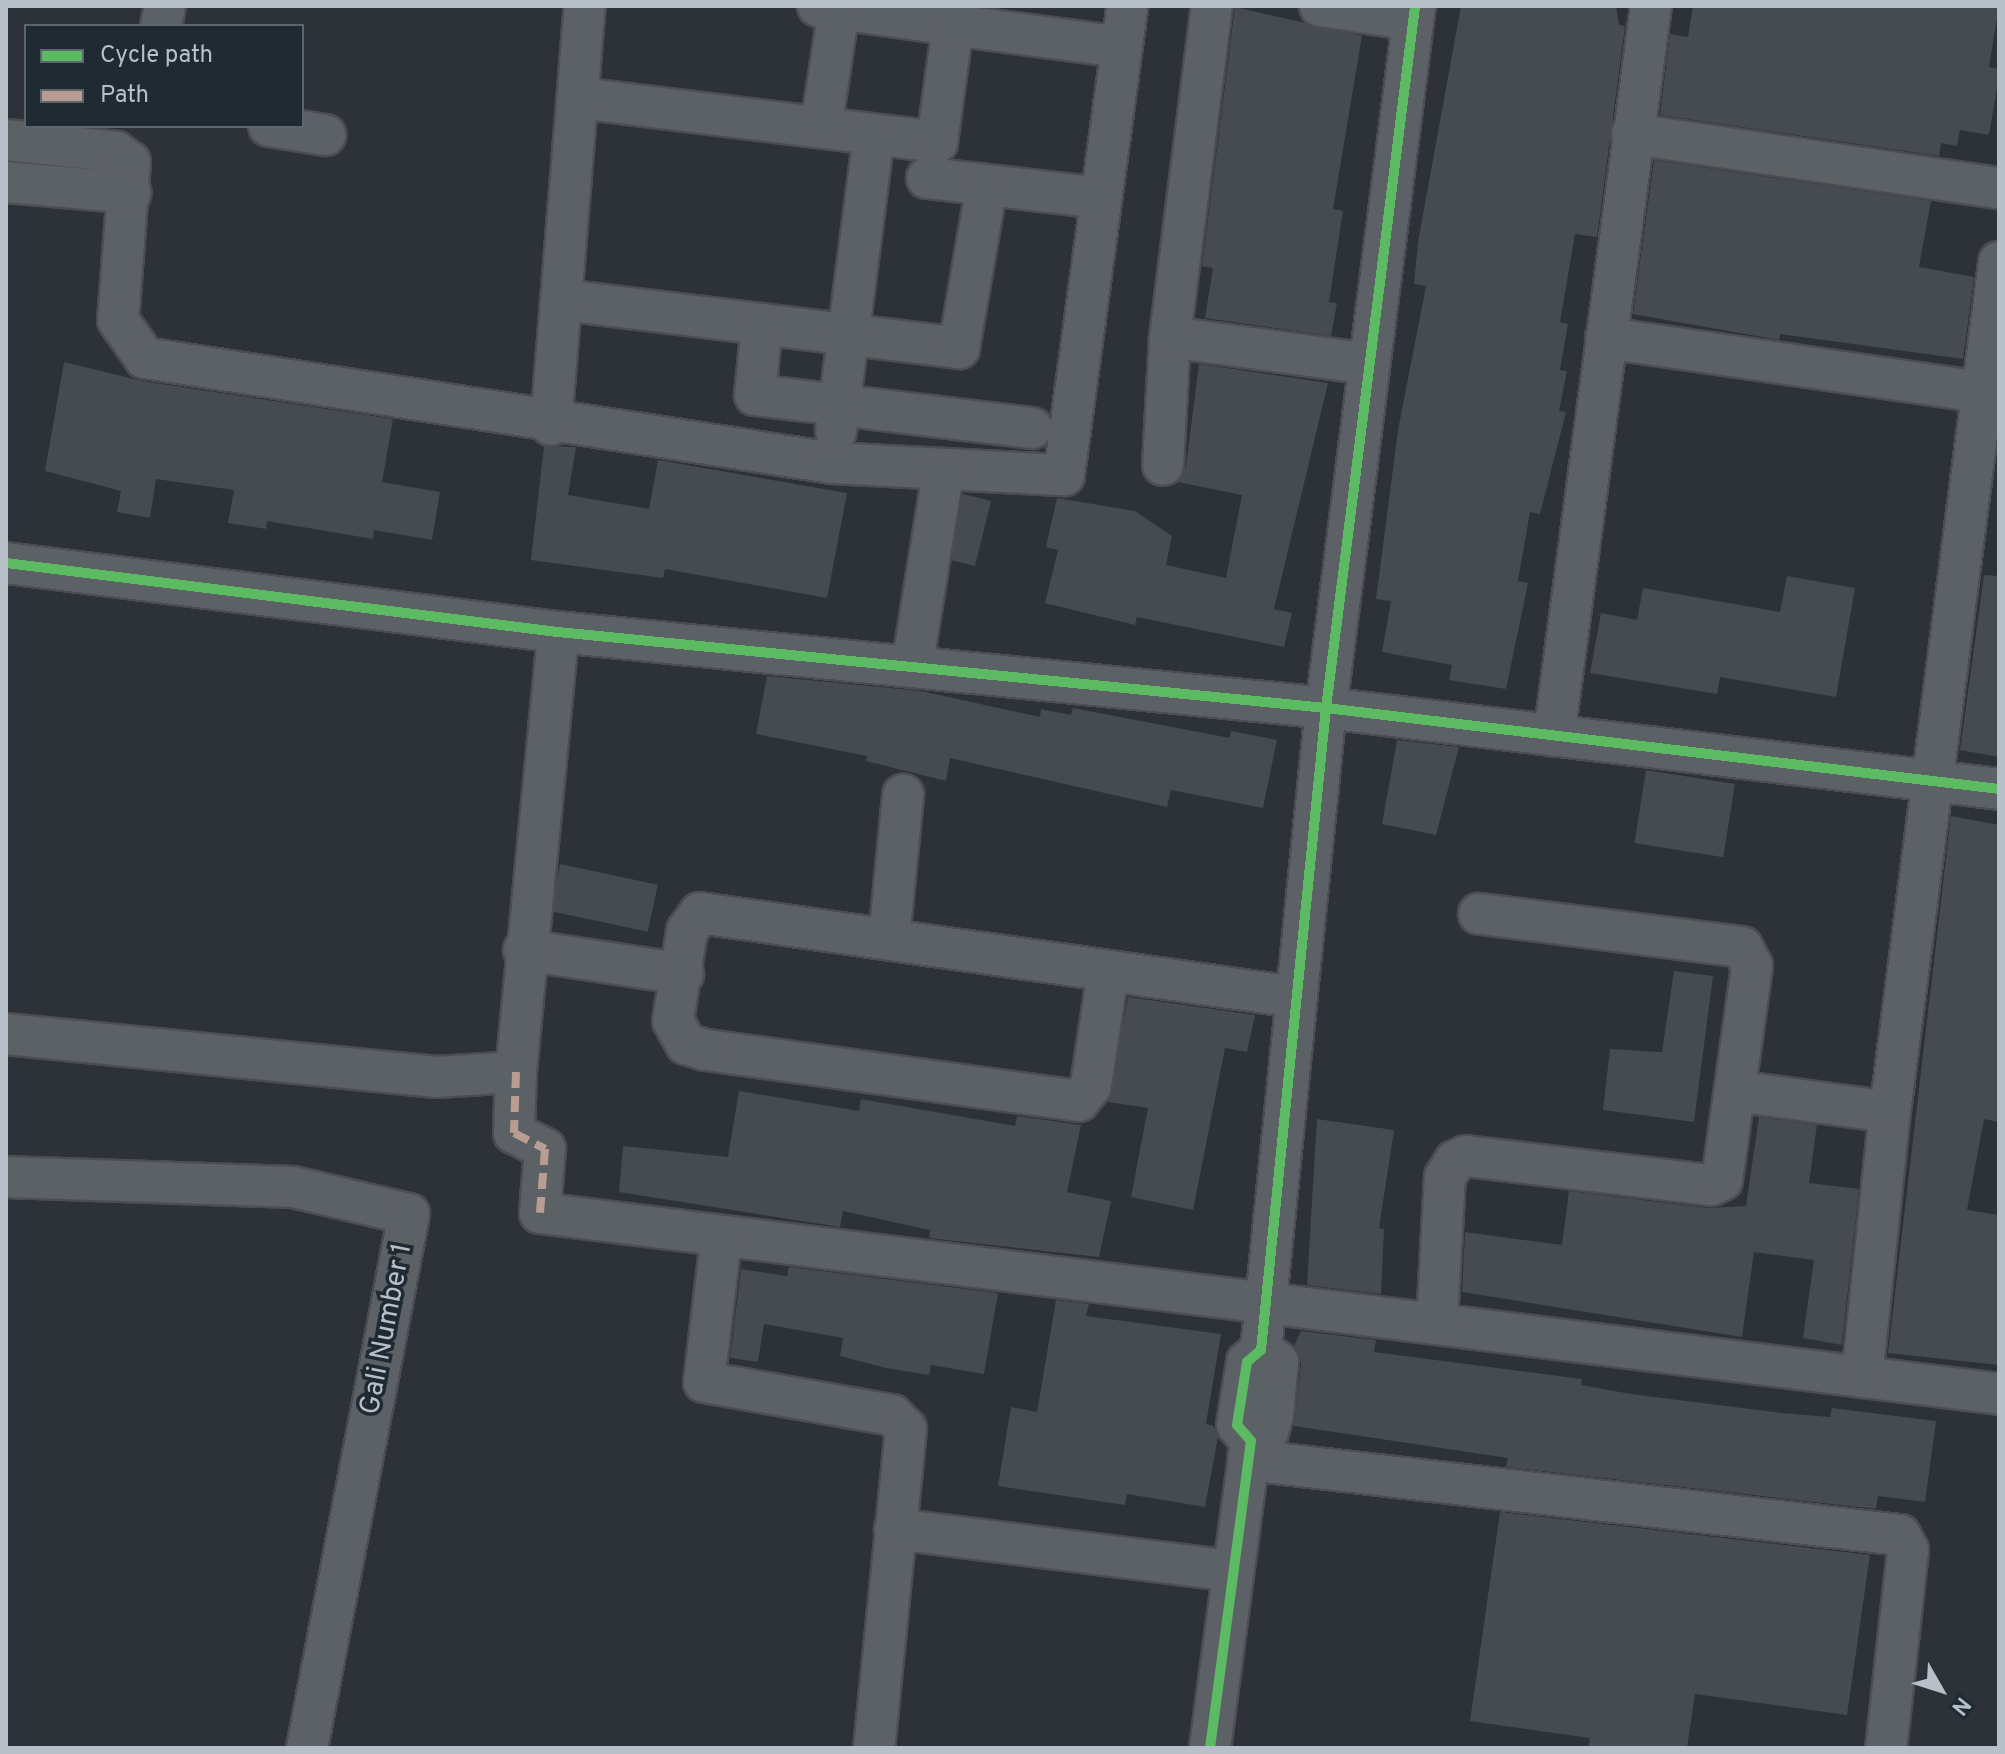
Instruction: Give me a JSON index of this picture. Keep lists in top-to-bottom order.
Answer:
{
  "streets": {
    "street": ["Gali Number 1"]
  },
  "legend": ["Cycle path", "Path"],
  "north": "bottom right"
}
